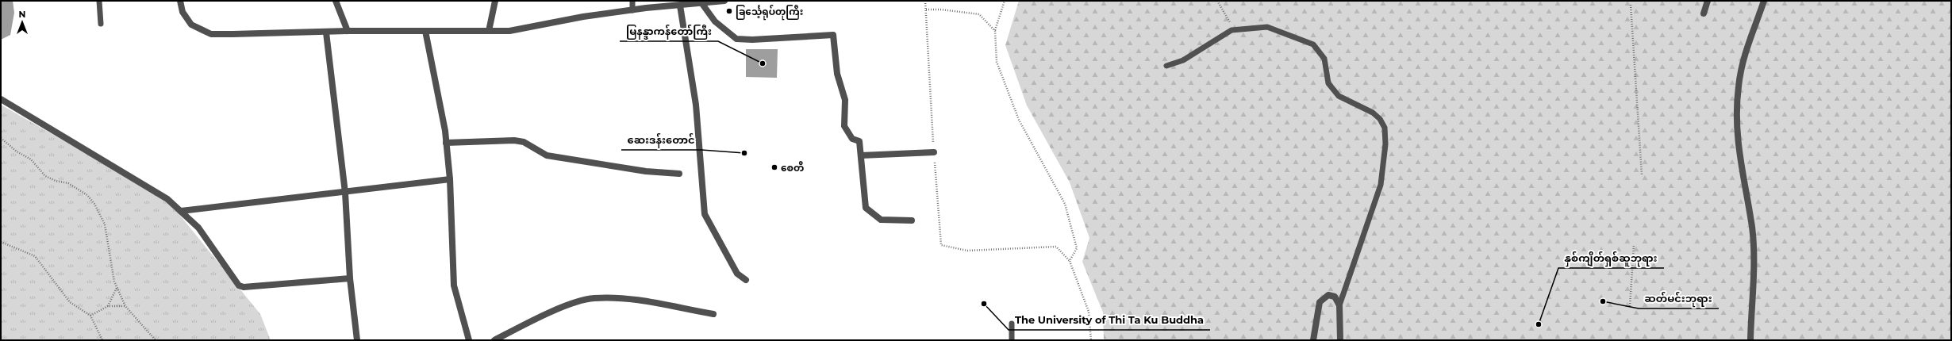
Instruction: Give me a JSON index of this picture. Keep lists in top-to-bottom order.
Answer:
{
  "places": [
    "ခြင်္သေ့ရုပ်တုကြီး",
    "မြနန္ဒာကန်တော်ကြီး",
    "ဆေးဒန်းတောင်",
    "စေတီ",
    "ဆတ်မင်းဘုရား",
    "The University of Thi Ta Ku Buddha",
    "နှစ်ကျိတ်ရှစ်ဆူဘုရား"
  ],
  "north": "top"
}
